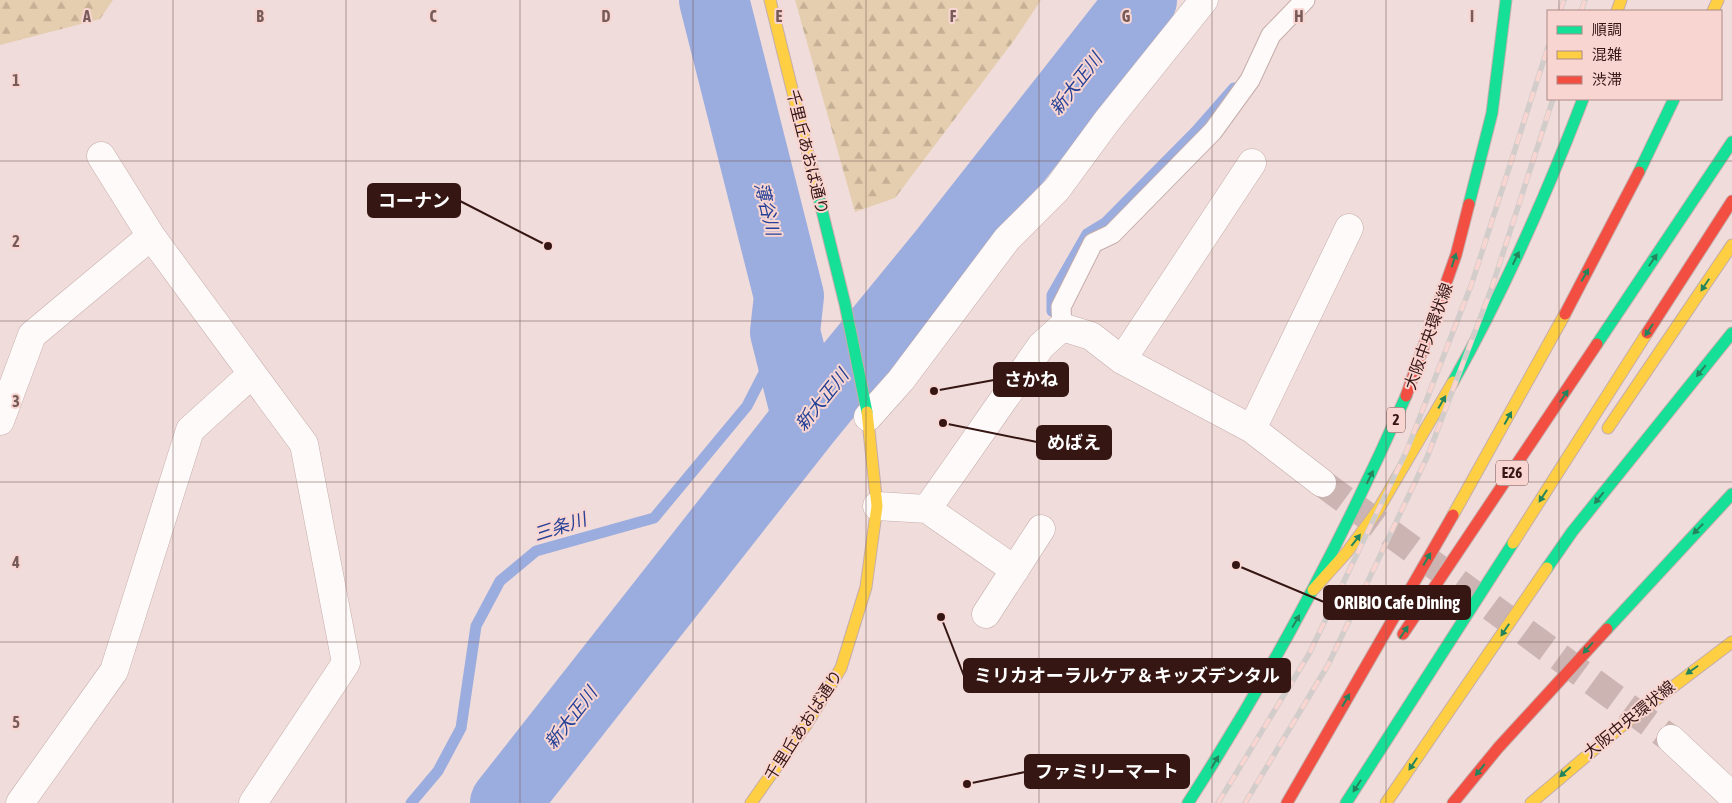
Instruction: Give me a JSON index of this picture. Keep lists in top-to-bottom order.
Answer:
{
  "streets": {
    "main road": [
      "千里丘あおば通り",
      "大阪中央環状線",
      "2",
      "E26"
    ]
  },
  "water": ["新大正川", "薄谷川", "三条川"],
  "places": [
    "コーナン",
    "さかね",
    "めばえ",
    "ORIBIO Cafe Dining",
    "ミリカオーラルケア＆キッズデンタル",
    "ファミリーマート"
  ],
  "legend": ["順調", "混雑", "渋滞"],
  "grid": {
    "columns": [
      "A",
      "B",
      "C",
      "D",
      "E",
      "F",
      "G",
      "H",
      "I"
    ],
    "rows": [
      "1",
      "2",
      "3",
      "4",
      "5"
    ]
  }
}
